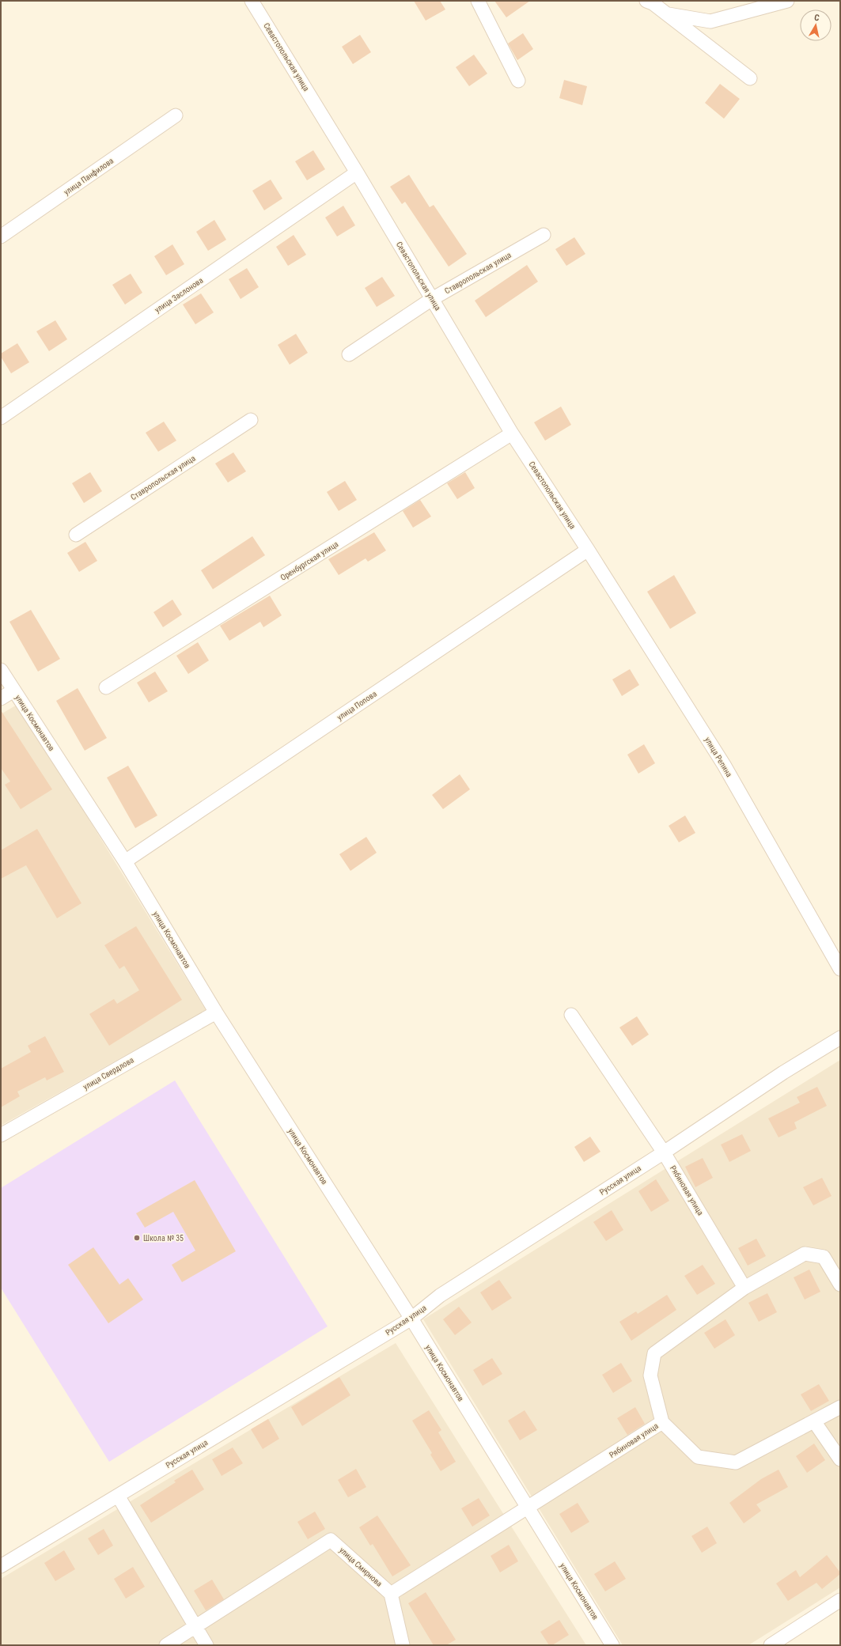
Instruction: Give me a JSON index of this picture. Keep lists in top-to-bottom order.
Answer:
{
  "streets": {
    "street": [
      "Севастопольская улица",
      "улица Панфилова",
      "Ставропольская улица",
      "улица Заслонова",
      "Оренбургская улица",
      "улица Попова",
      "улица Космонавтов",
      "улица Репина",
      "улица Свердлова",
      "Русская улица",
      "Рябиновая улица",
      "улица Смирнова"
    ]
  },
  "crossings": [
    ["Севастопольская улица", "Ставропольская улица"],
    ["Севастопольская улица", "улица Заслонова"],
    ["Севастопольская улица", "Оренбургская улица"],
    ["Севастопольская улица", "улица Попова"],
    ["Севастопольская улица", "улица Репина"],
    ["улица Попова", "улица Космонавтов"],
    ["улица Попова", "улица Репина"],
    ["улица Космонавтов", "улица Свердлова"],
    ["улица Космонавтов", "Русская улица"],
    ["улица Космонавтов", "Рябиновая улица"],
    ["Русская улица", "Рябиновая улица"]
  ],
  "places": ["Школа № 35"],
  "north": "top"
}
